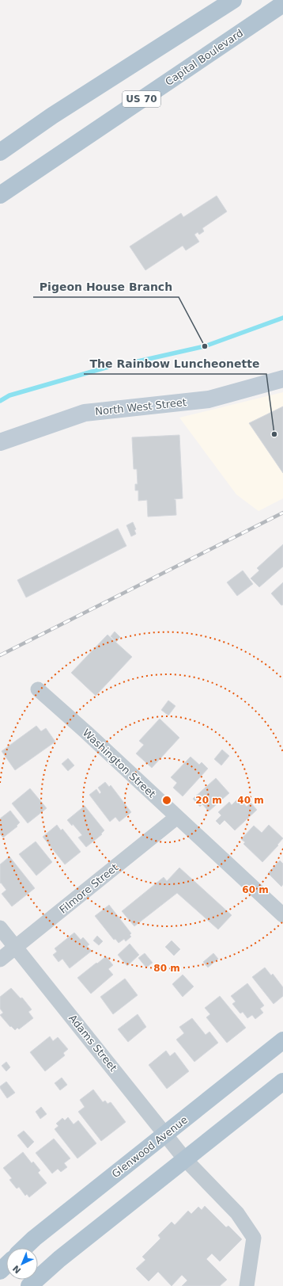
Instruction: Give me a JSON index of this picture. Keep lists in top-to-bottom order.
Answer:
{
  "streets": {
    "main road": ["Capital Boulevard", "US 70", "Glenwood Avenue"],
    "street": [
      "North West Street",
      "Washington Street",
      "Filmore Street",
      "Adams Street"
    ]
  },
  "crossings": [
    ["Washington Street", "Filmore Street"],
    ["Filmore Street", "Adams Street"],
    ["Adams Street", "Glenwood Avenue"]
  ],
  "places": ["Pigeon House Branch", "The Rainbow Luncheonette"],
  "north": "bottom left",
  "rings": [
    "20 m",
    "40 m",
    "60 m",
    "80 m"
  ]
}
